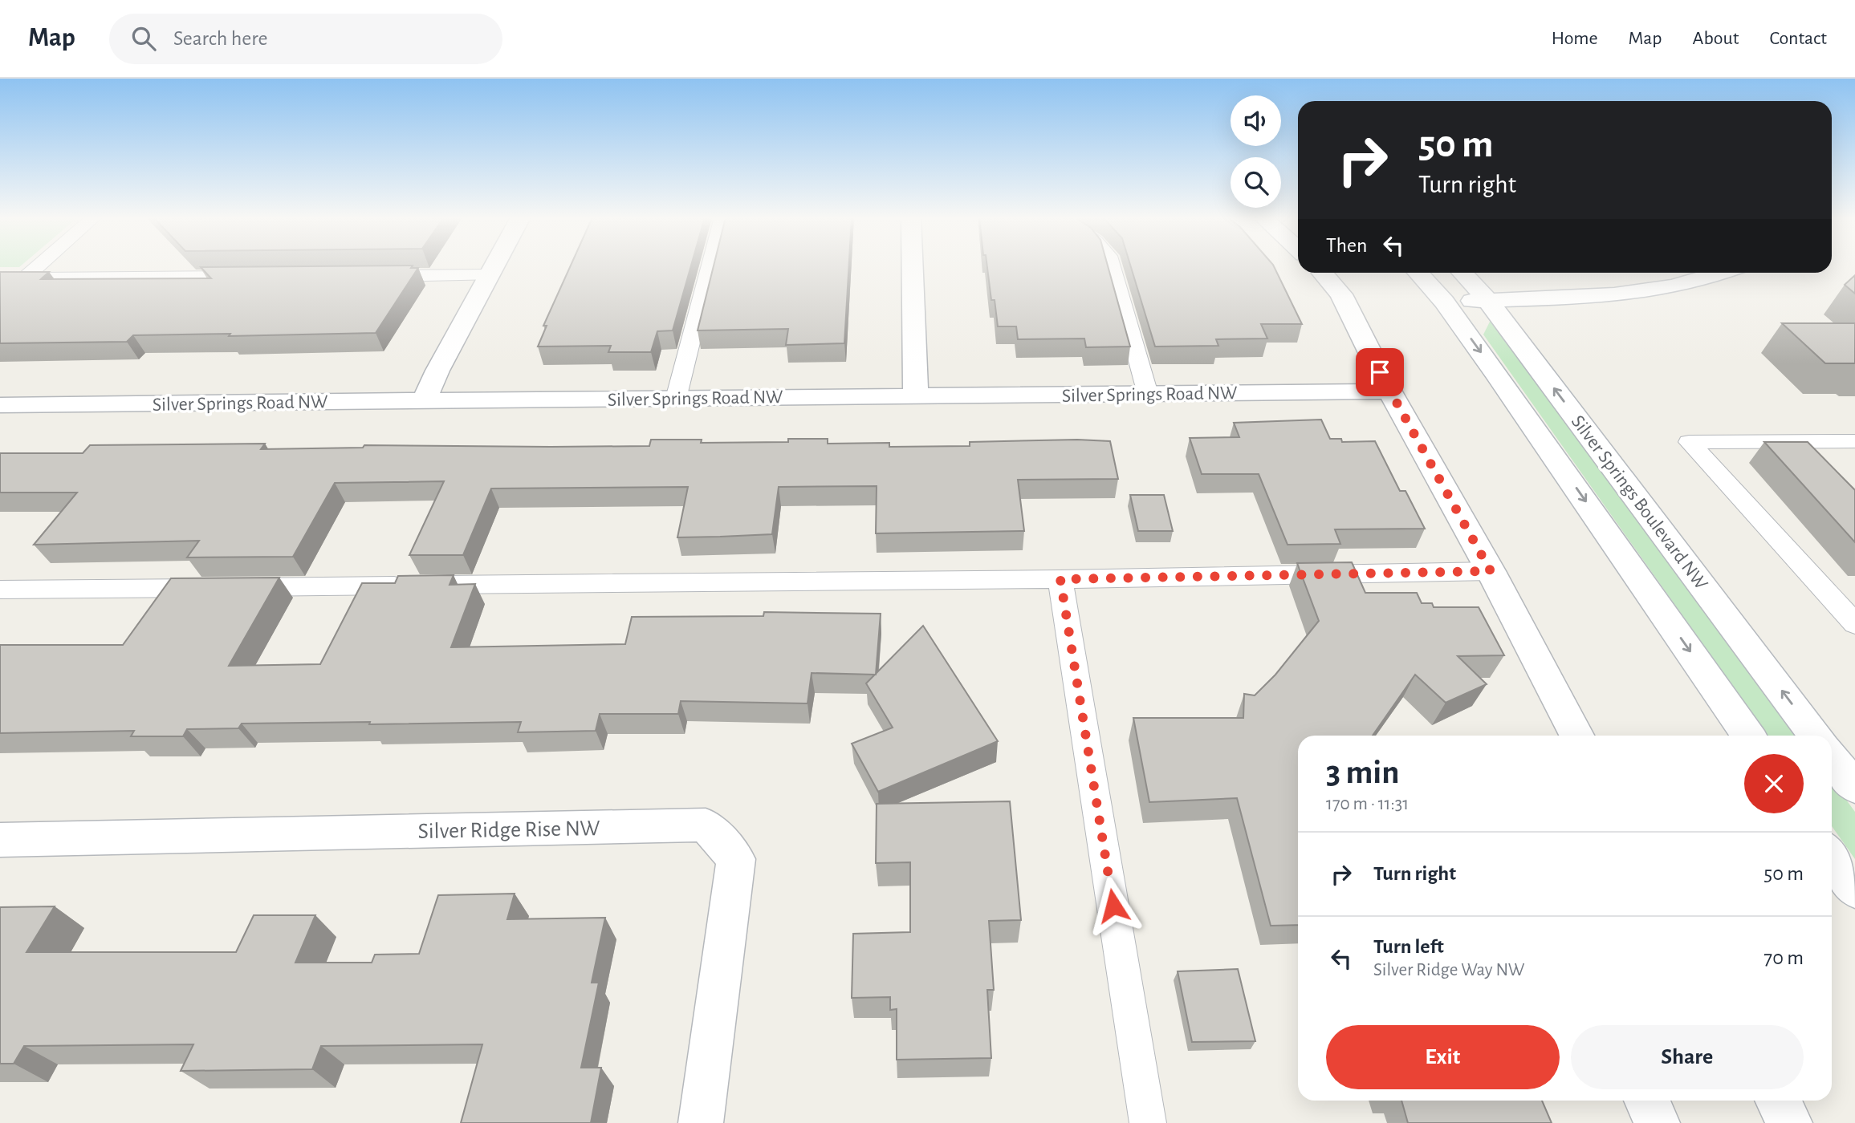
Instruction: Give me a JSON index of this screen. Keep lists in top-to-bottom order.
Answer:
{
  "streets": {
    "street": ["Silver Springs Road NW", "Silver Springs Boulevard NW", "Silver Ridge Rise NW"]
  },
  "page": {
    "header": "Map",
    "search": "Search here",
    "nav": [
      "Home",
      "Map",
      "About",
      "Contact"
    ],
    "turn": ["50 m", "Turn right"],
    "then": "Then",
    "heading": ["3 min", "170 m · 11:31"],
    "list": [
      {
        "name": "Turn right",
        "value": "50 m"
      },
      {
        "name": "Turn left",
        "note": "Silver Ridge Way NW",
        "value": "70 m"
      }
    ],
    "buttons": ["Exit", "Share"]
  }
}
